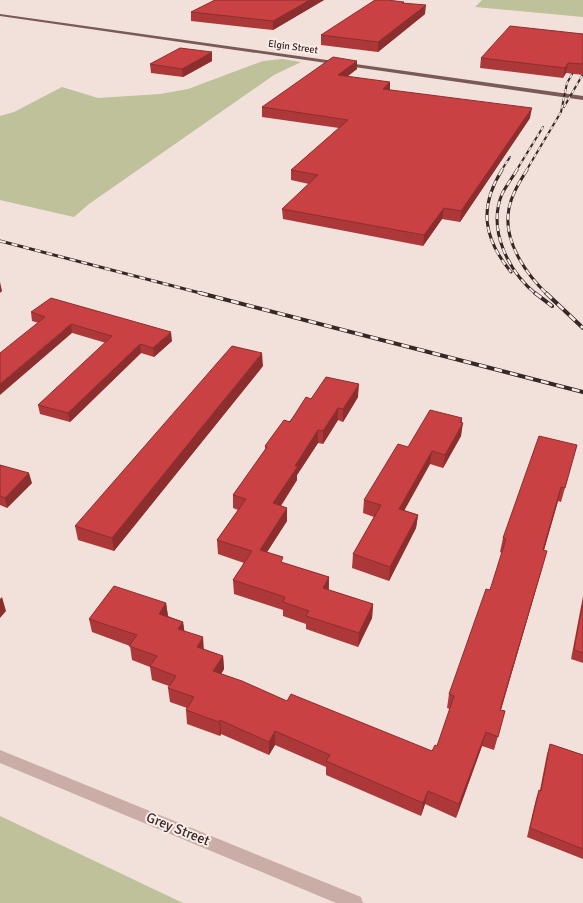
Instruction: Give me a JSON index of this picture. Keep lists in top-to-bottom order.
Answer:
{
  "streets": {
    "main road": ["Elgin Street"],
    "street": ["Grey Street"]
  }
}
